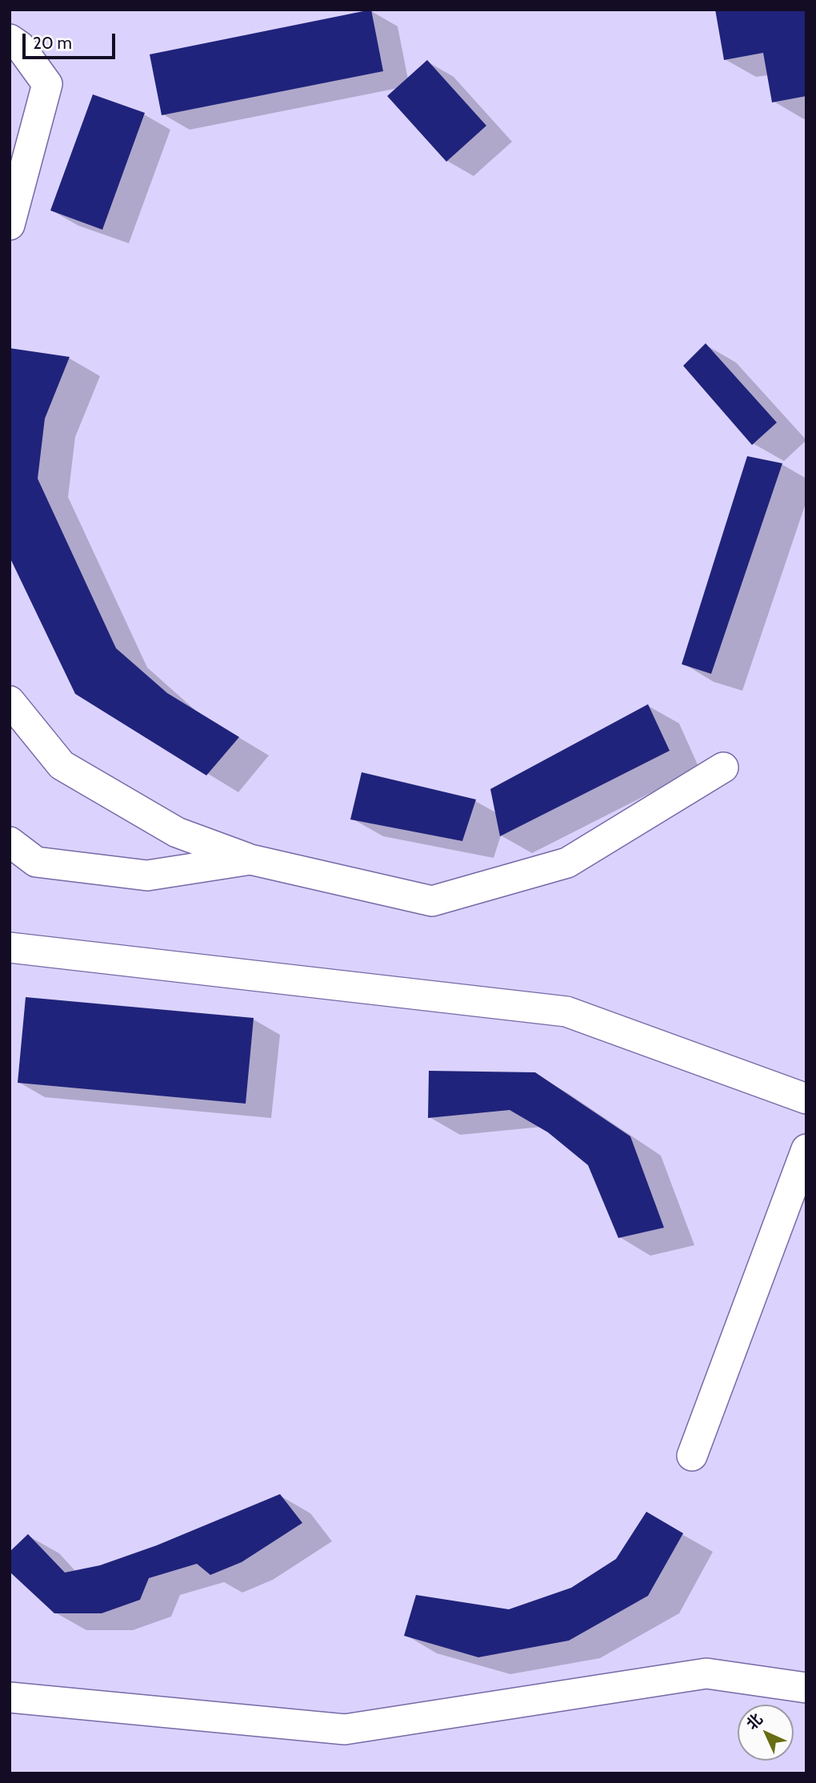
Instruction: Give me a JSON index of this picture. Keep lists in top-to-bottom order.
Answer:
{
  "scale_bar": "20 m",
  "north": "top left"
}
